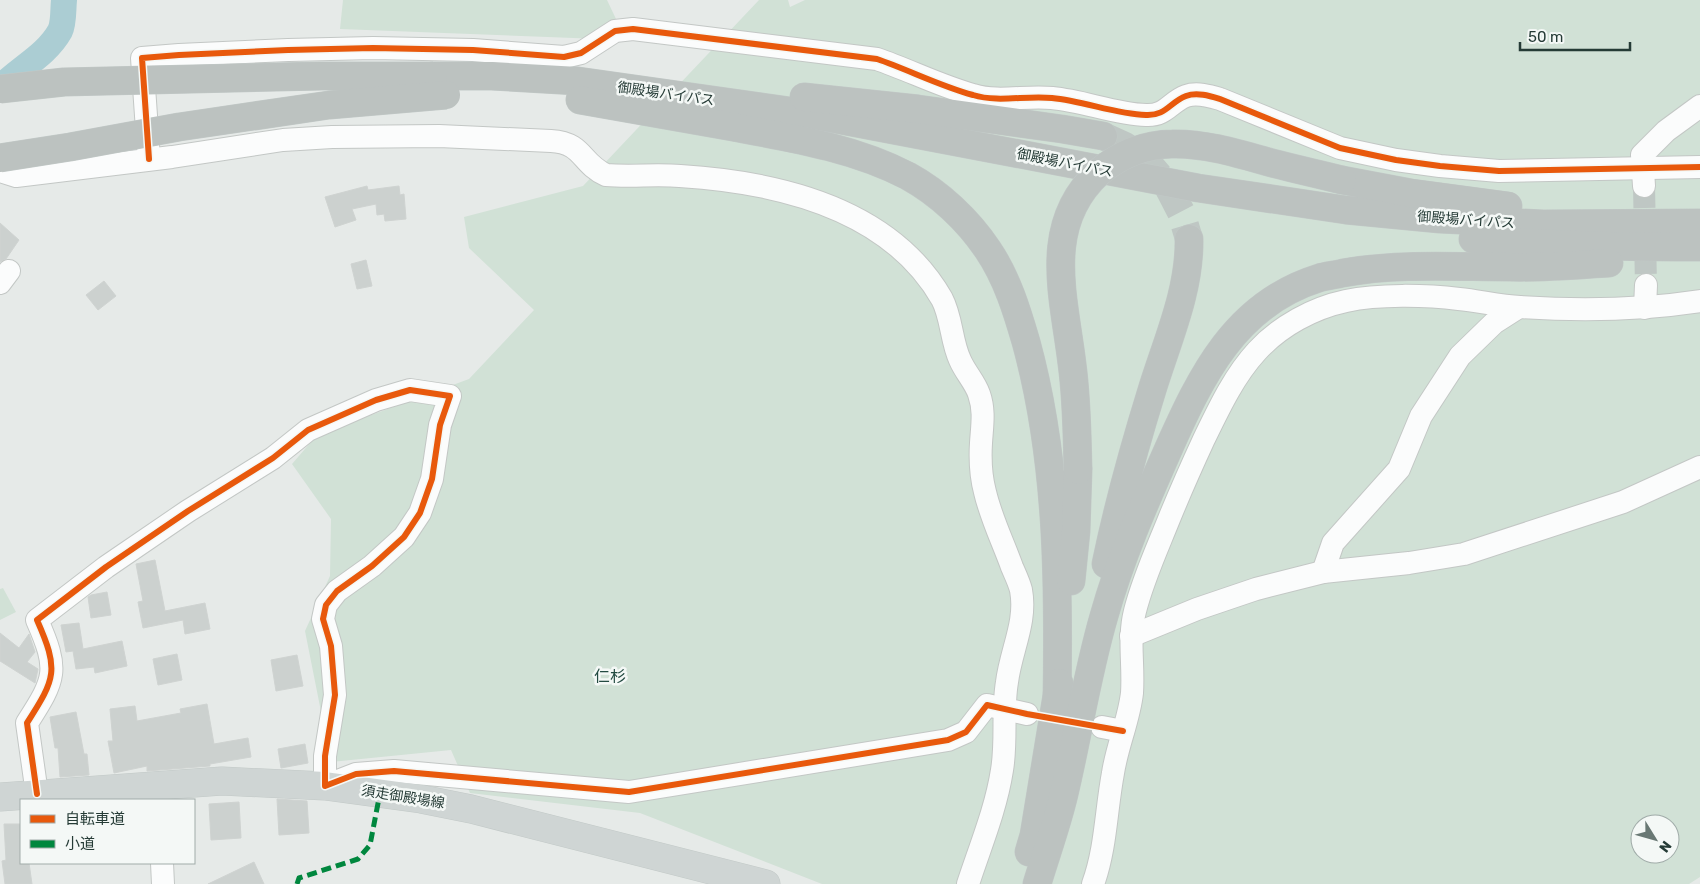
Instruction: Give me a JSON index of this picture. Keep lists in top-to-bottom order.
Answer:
{
  "streets": {
    "highway": ["御殿場バイパス"],
    "main road": ["須走御殿場線"]
  },
  "districts": ["仁杉"],
  "legend": ["自転車道", "小道"],
  "scale_bar": "50 m",
  "north": "bottom right"
}
